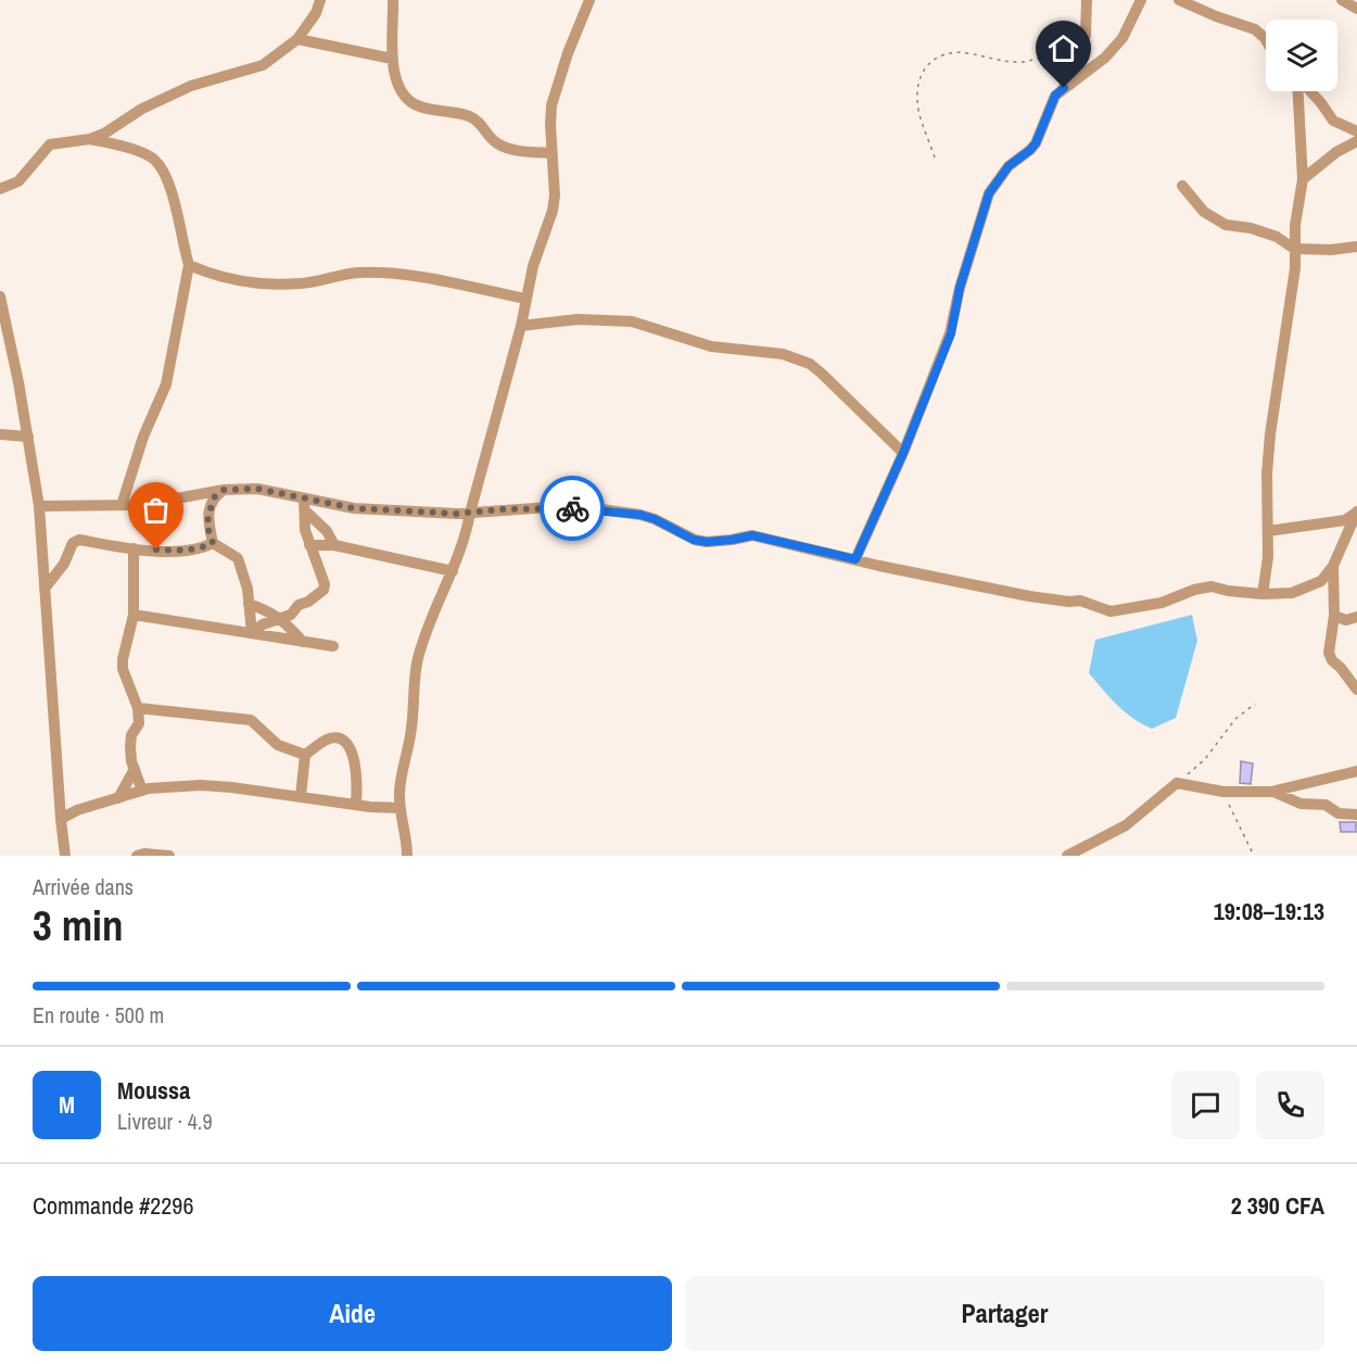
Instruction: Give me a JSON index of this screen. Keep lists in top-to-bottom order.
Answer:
{
  "page": {
    "heading": ["3 min", "Arrivée dans", "19:08–19:13"],
    "panel": [
      "Moussa",
      "Livreur · 4.9",
      "Commande #2296",
      "2 390 CFA"
    ],
    "bar": "En route · 500 m",
    "round": "M",
    "buttons": ["Aide", "Partager"]
  }
}
